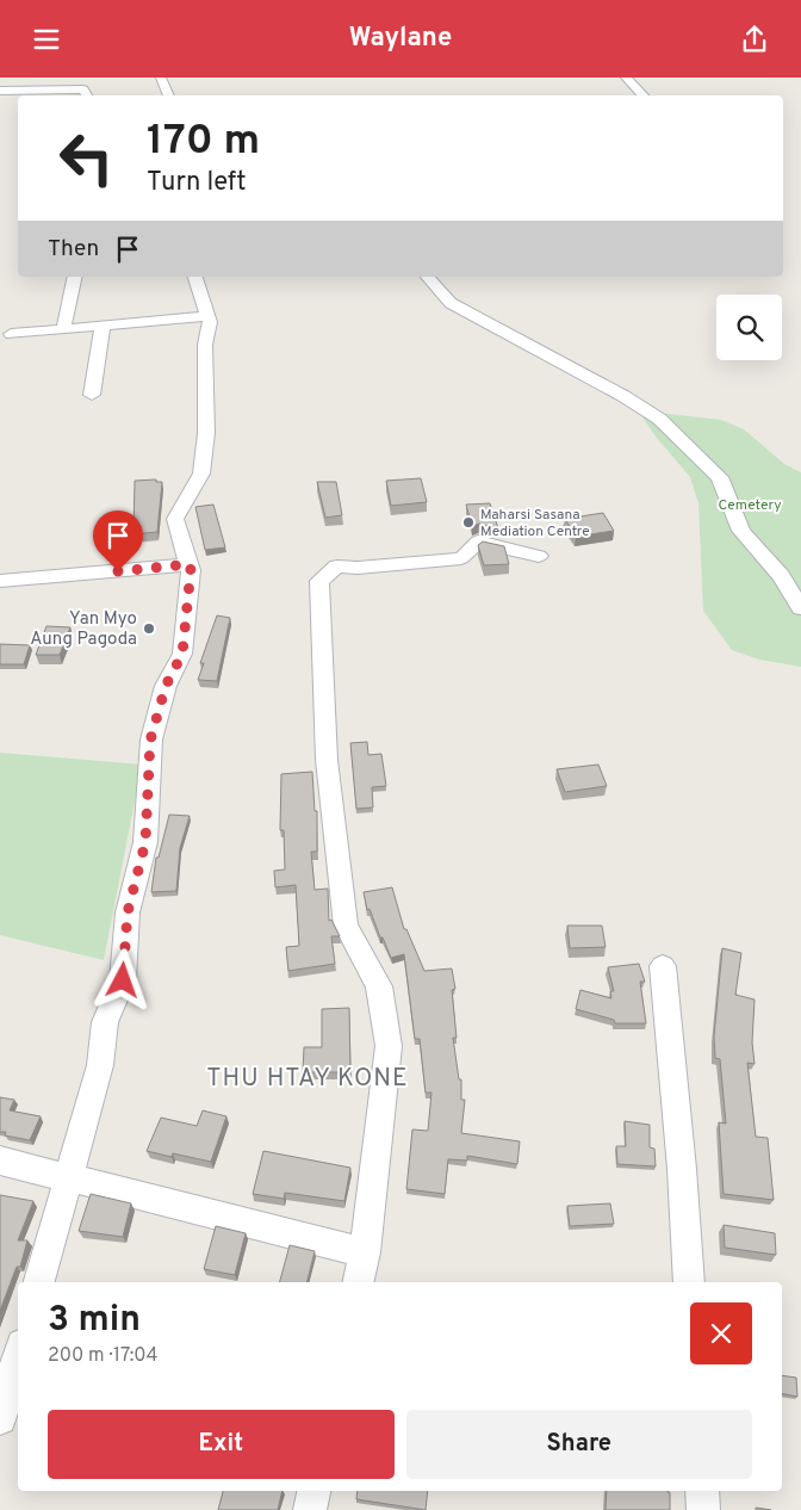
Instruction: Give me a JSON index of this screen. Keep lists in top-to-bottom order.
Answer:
{
  "districts": ["THU HTAY KONE"],
  "parks": ["Cemetery"],
  "places": ["Maharsi Sasana Mediation Centre", "Yan Myo Aung Pagoda"],
  "page": {
    "header": "Waylane",
    "turn": ["170 m", "Turn left"],
    "then": "Then",
    "heading": ["3 min", "200 m · 17:04"],
    "buttons": ["Exit", "Share"]
  }
}
